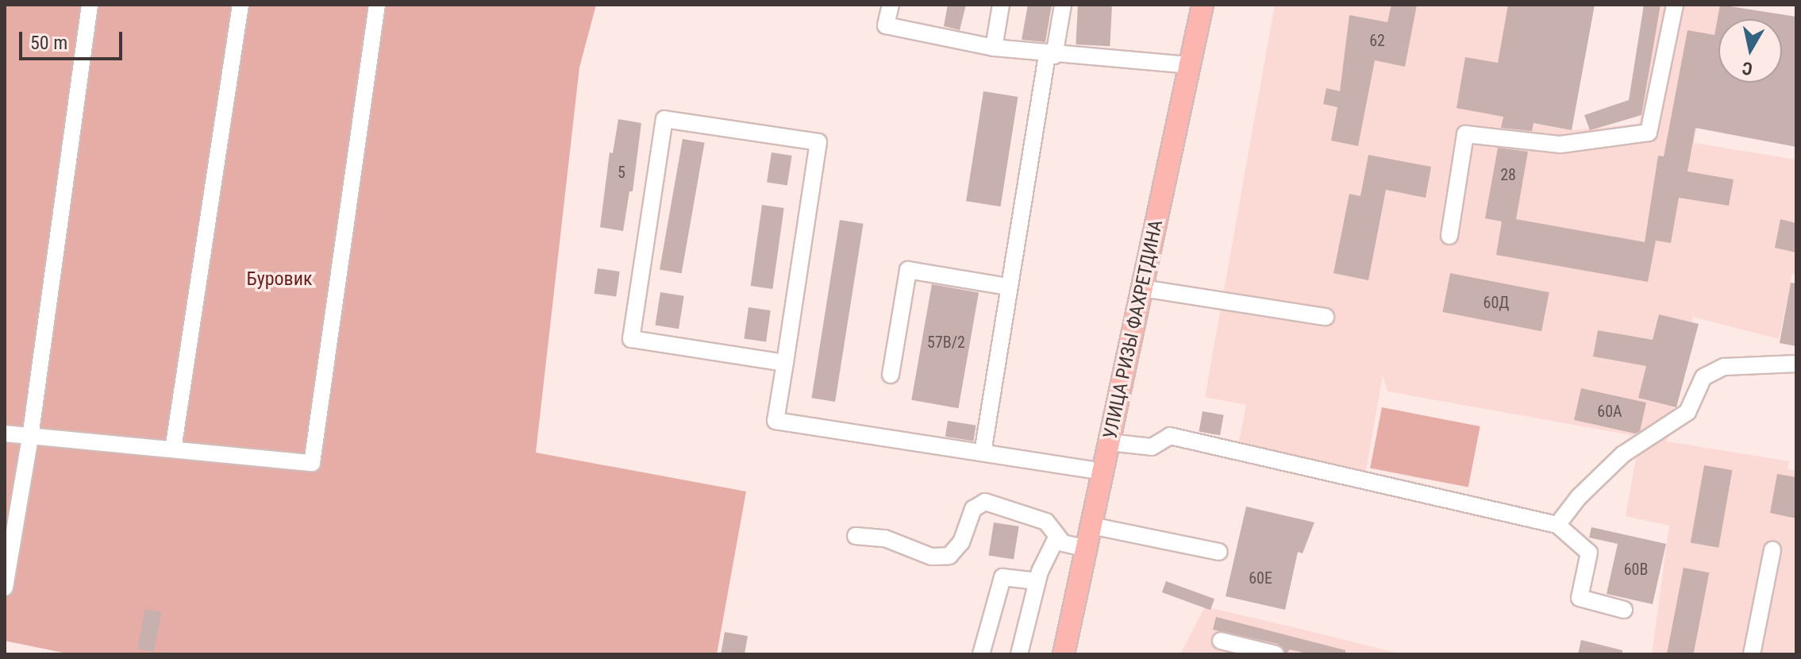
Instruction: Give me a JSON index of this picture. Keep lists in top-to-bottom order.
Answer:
{
  "streets": {
    "main road": ["УЛИЦА РИЗЫ ФАХРЕТДИНА"]
  },
  "parks": ["Буровик"],
  "house_numbers": [
    "62",
    "5",
    "28",
    "60Д",
    "57В/2",
    "60А",
    "60В",
    "60Е"
  ],
  "scale_bar": "50 m",
  "north": "bottom"
}
